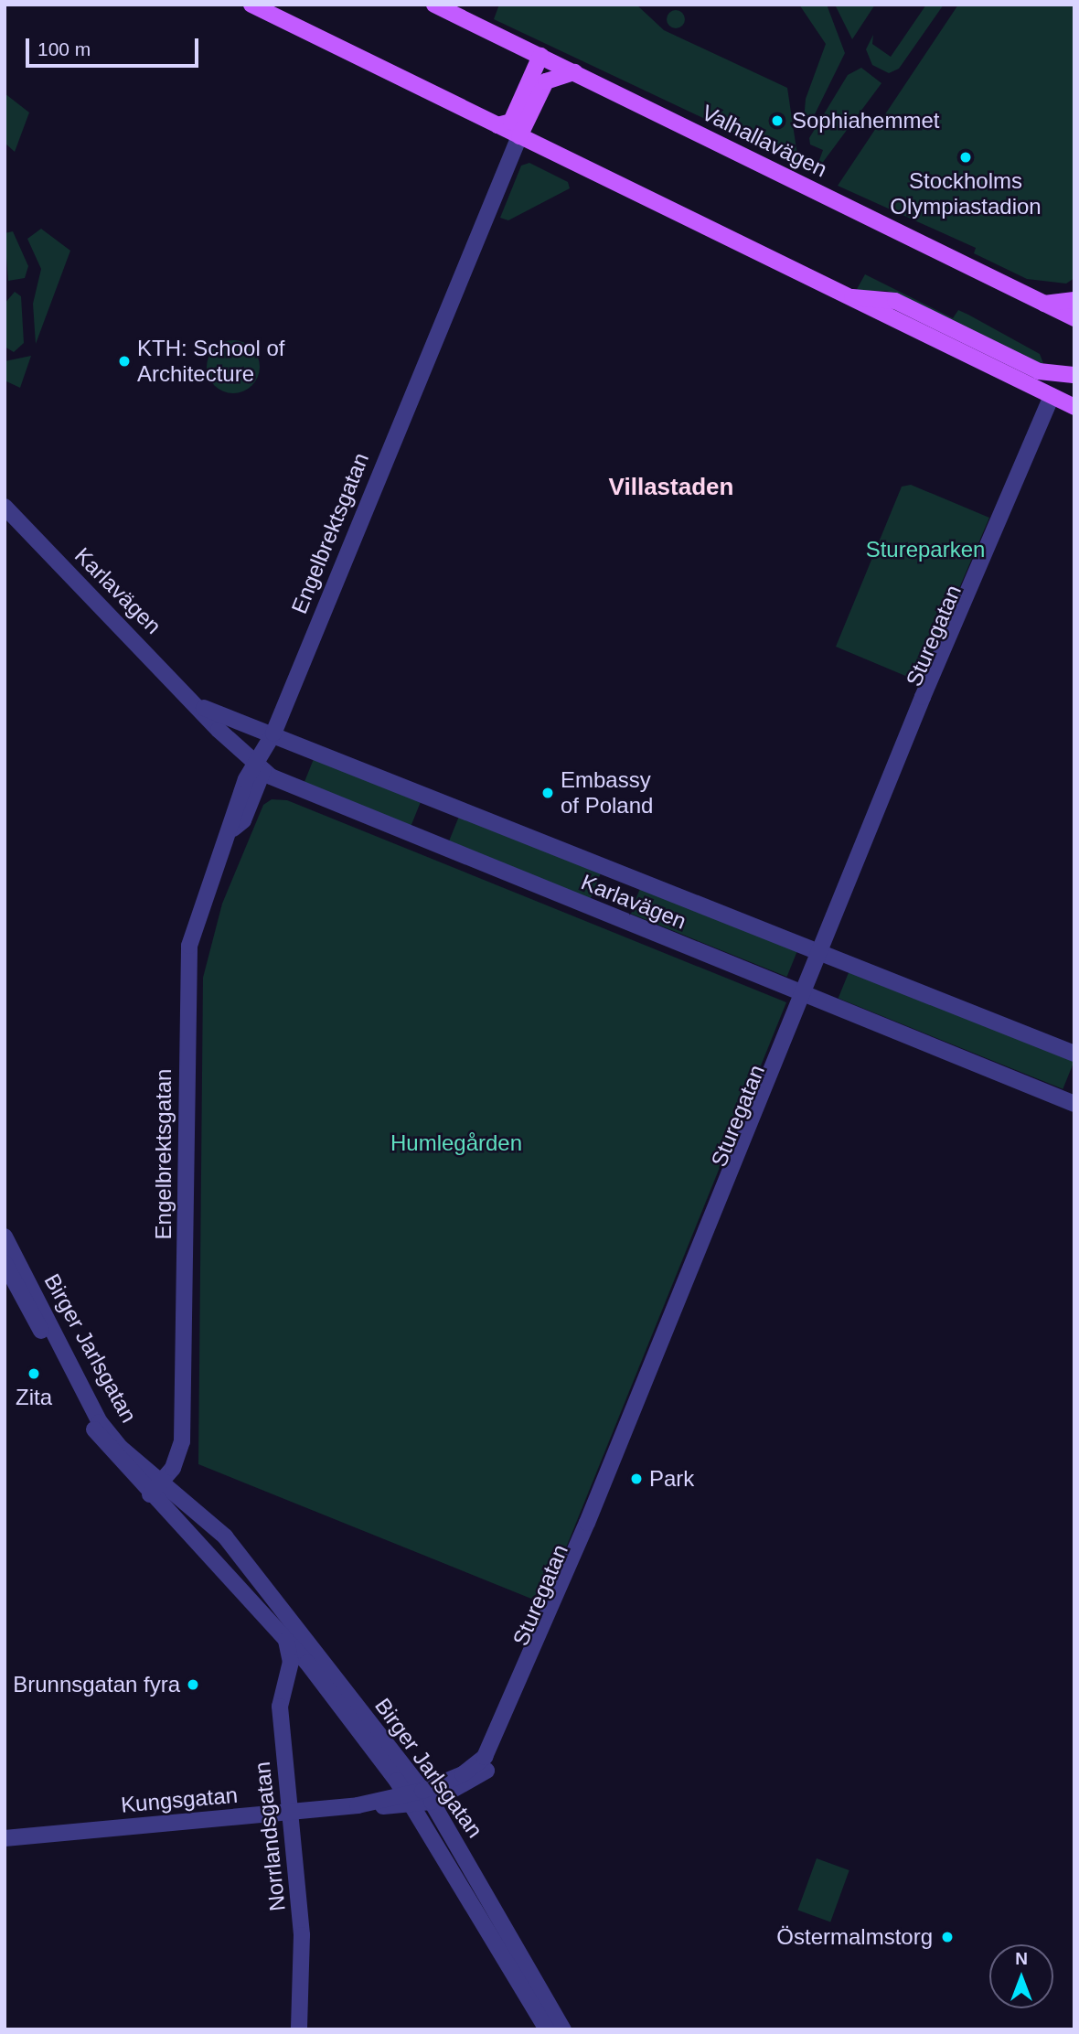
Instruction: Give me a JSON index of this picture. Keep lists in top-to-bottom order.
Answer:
{
  "streets": {
    "main road": ["Valhallavägen"],
    "street": [
      "Engelbrektsgatan",
      "Karlavägen",
      "Sturegatan",
      "Birger Jarlsgatan",
      "Kungsgatan",
      "Norrlandsgatan"
    ]
  },
  "crossings": [
    ["Engelbrektsgatan", "Karlavägen"],
    ["Engelbrektsgatan", "Birger Jarlsgatan"],
    ["Karlavägen", "Sturegatan"],
    ["Sturegatan", "Birger Jarlsgatan"],
    ["Sturegatan", "Kungsgatan"],
    ["Birger Jarlsgatan", "Kungsgatan"],
    ["Birger Jarlsgatan", "Norrlandsgatan"],
    ["Kungsgatan", "Norrlandsgatan"]
  ],
  "districts": ["Villastaden"],
  "parks": ["Stureparken", "Humlegården"],
  "places": [
    "Sophiahemmet",
    "Stockholms Olympiastadion",
    "KTH: School of Architecture",
    "Embassy of Poland",
    "Zita",
    "Park",
    "Brunnsgatan fyra",
    "Östermalmstorg"
  ],
  "scale_bar": "100 m",
  "north": "top"
}
